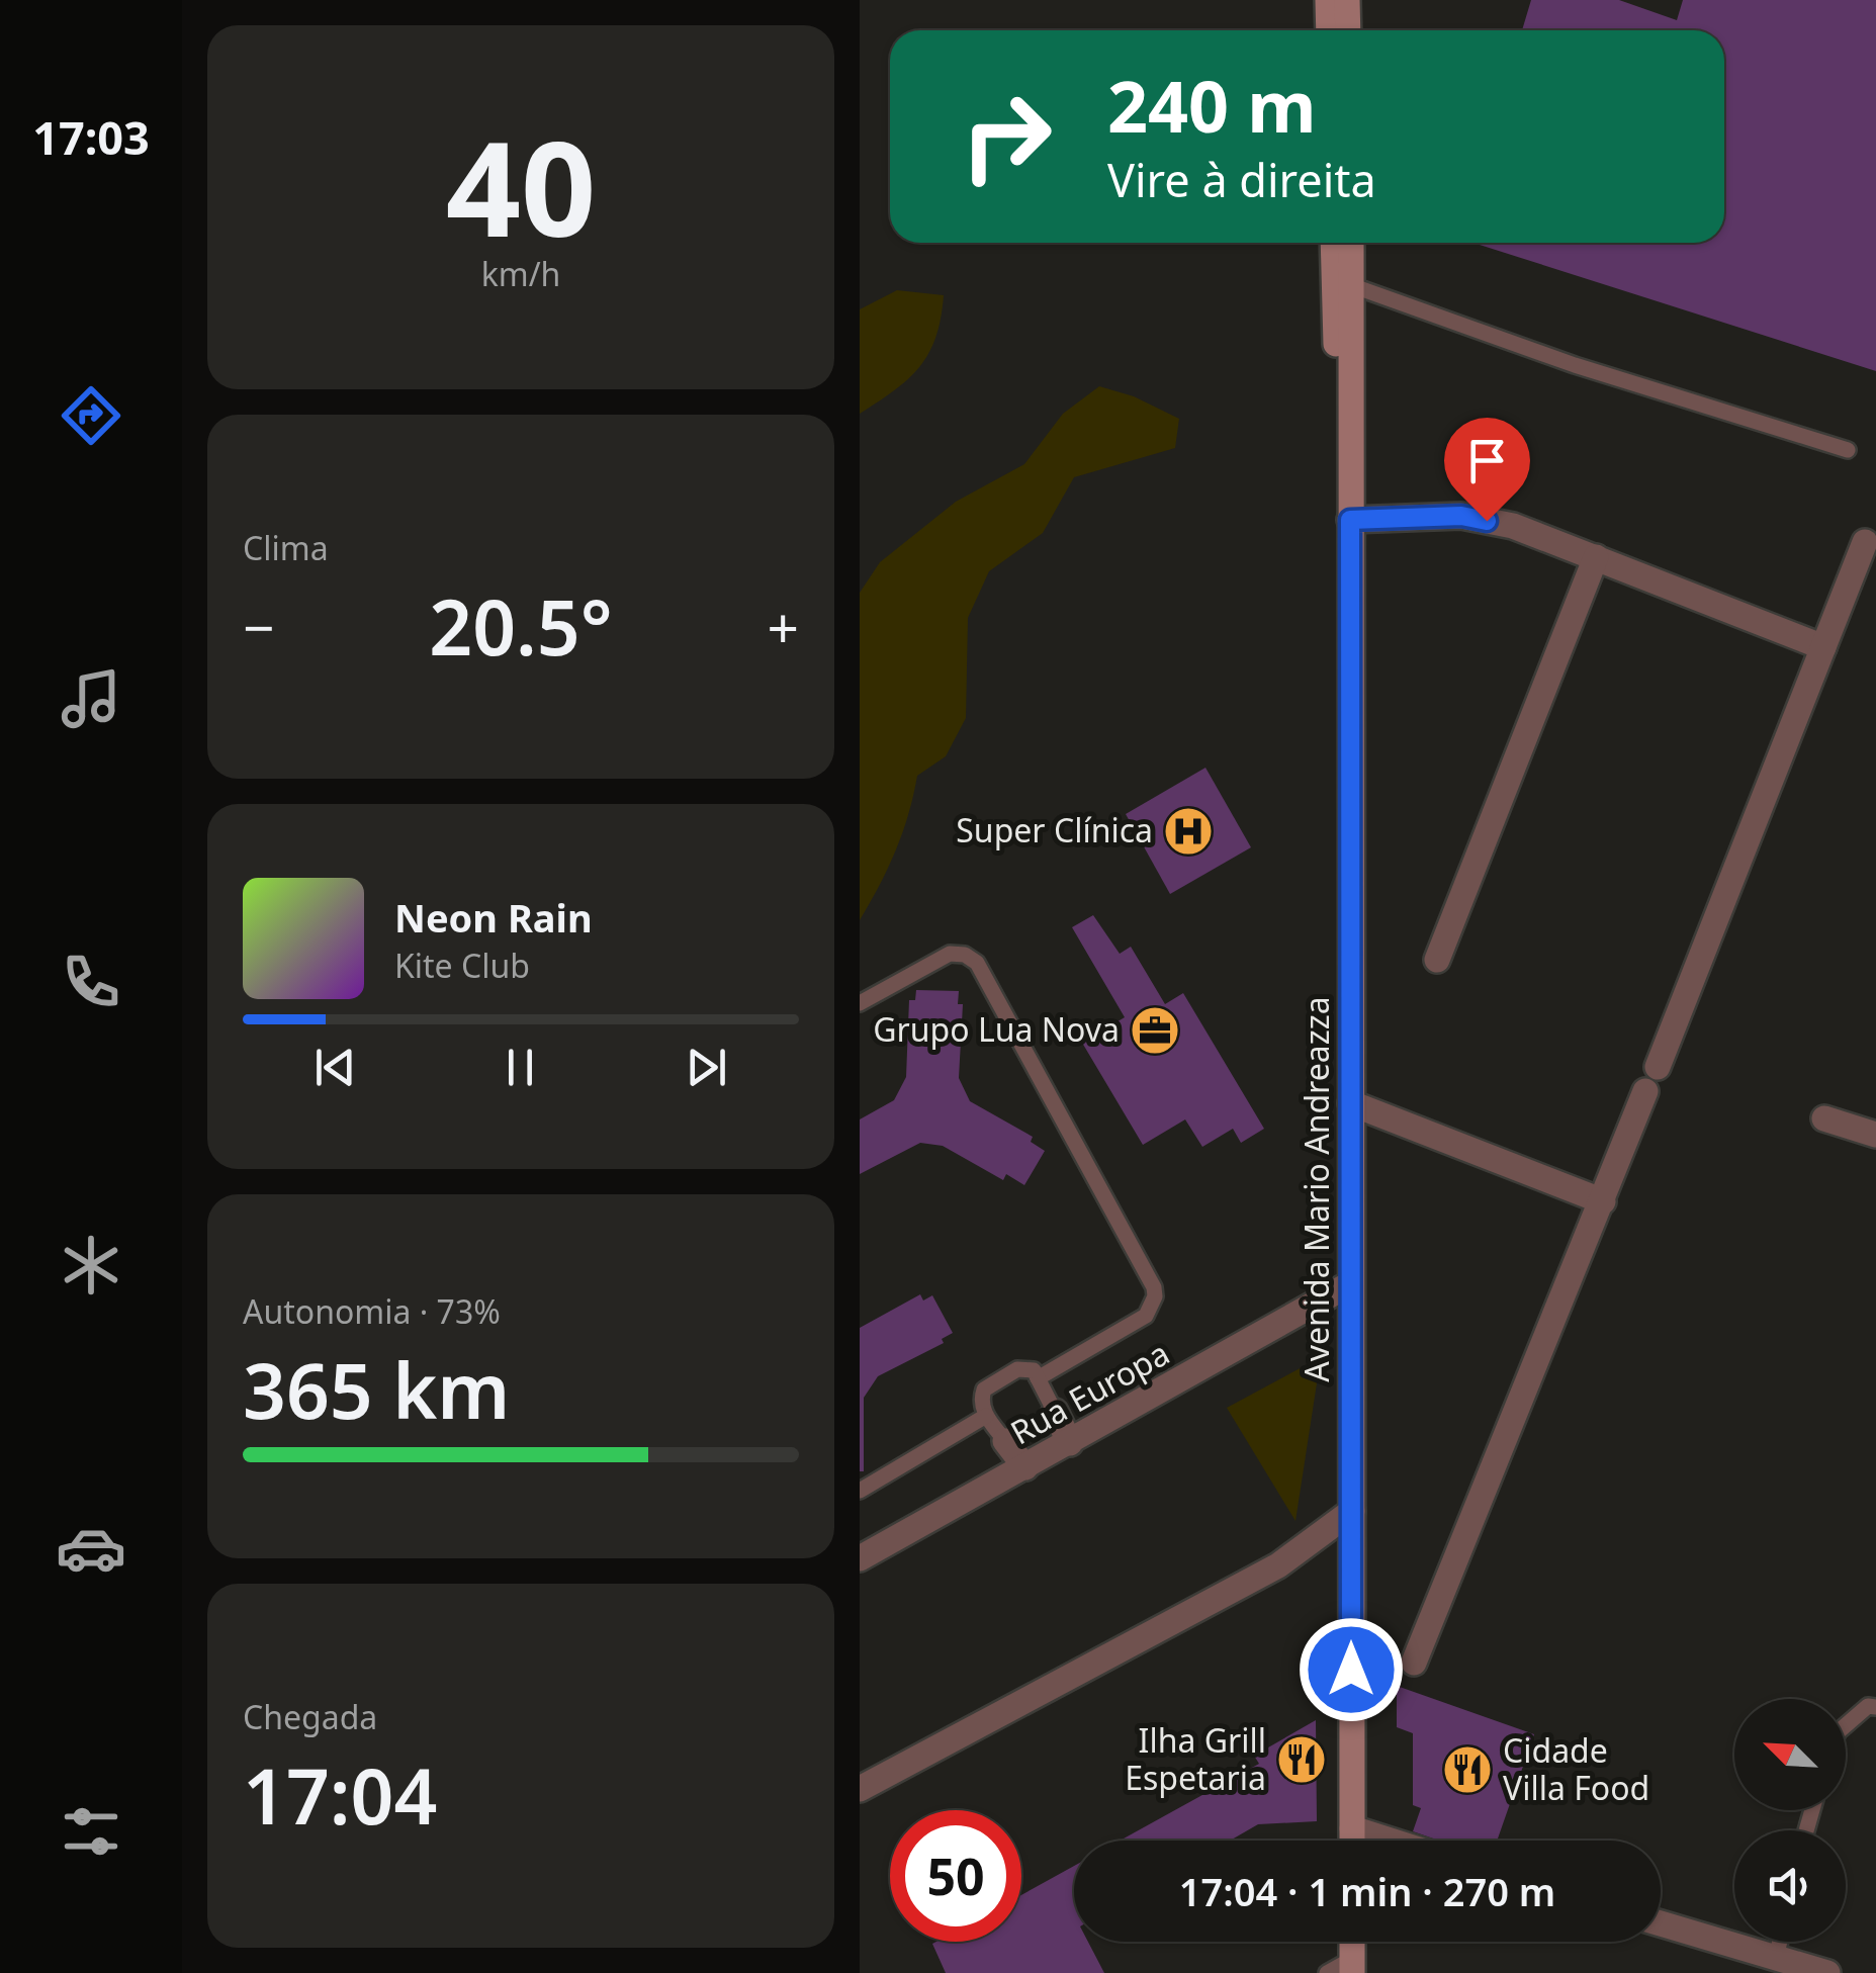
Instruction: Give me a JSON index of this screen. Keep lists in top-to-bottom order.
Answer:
{
  "streets": {
    "main road": ["Avenida Mario Andreazza"],
    "street": ["Rua Europa"]
  },
  "crossings": [
    ["Avenida Mario Andreazza", "Rua Europa"]
  ],
  "places": {
    "hospital": ["Super Clínica"],
    "office": ["Grupo Lua Nova"],
    "restaurant": ["Ilha Grill Espetaria", "Cidade Villa Food"]
  },
  "north": "top left",
  "page": {
    "tabs": "17:03",
    "tile": [
      ["40", "km/h"],
      "Clima",
      ["Autonomia · 73%", "365 km"],
      ["Chegada", "17:04"]
    ],
    "turn": ["240 m", "Vire à direita"],
    "heat": ["−", "20.5°", "+"],
    "song": ["Neon Rain", "Kite Club"],
    "limit": "50",
    "trip": "17:04 · 1 min · 270 m"
  }
}
